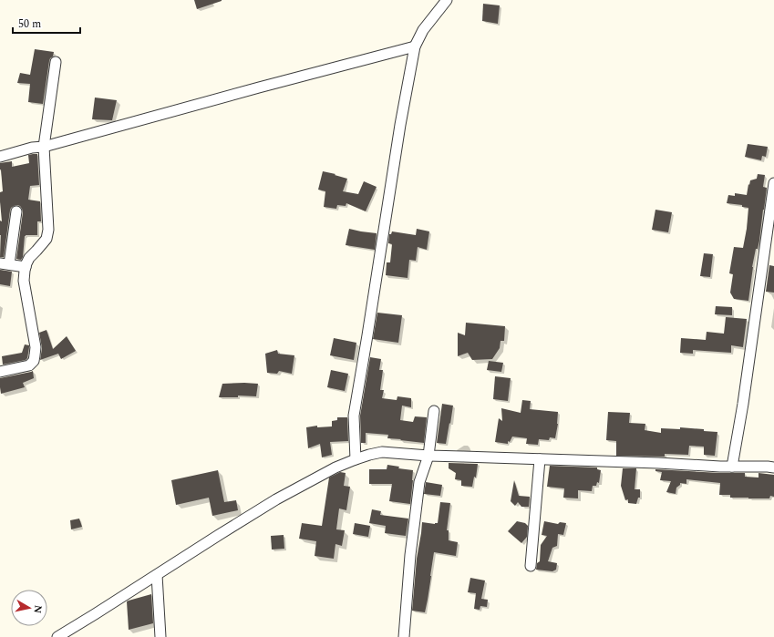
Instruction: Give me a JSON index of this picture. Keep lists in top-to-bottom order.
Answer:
{
  "scale_bar": "50 m",
  "north": "right"
}
